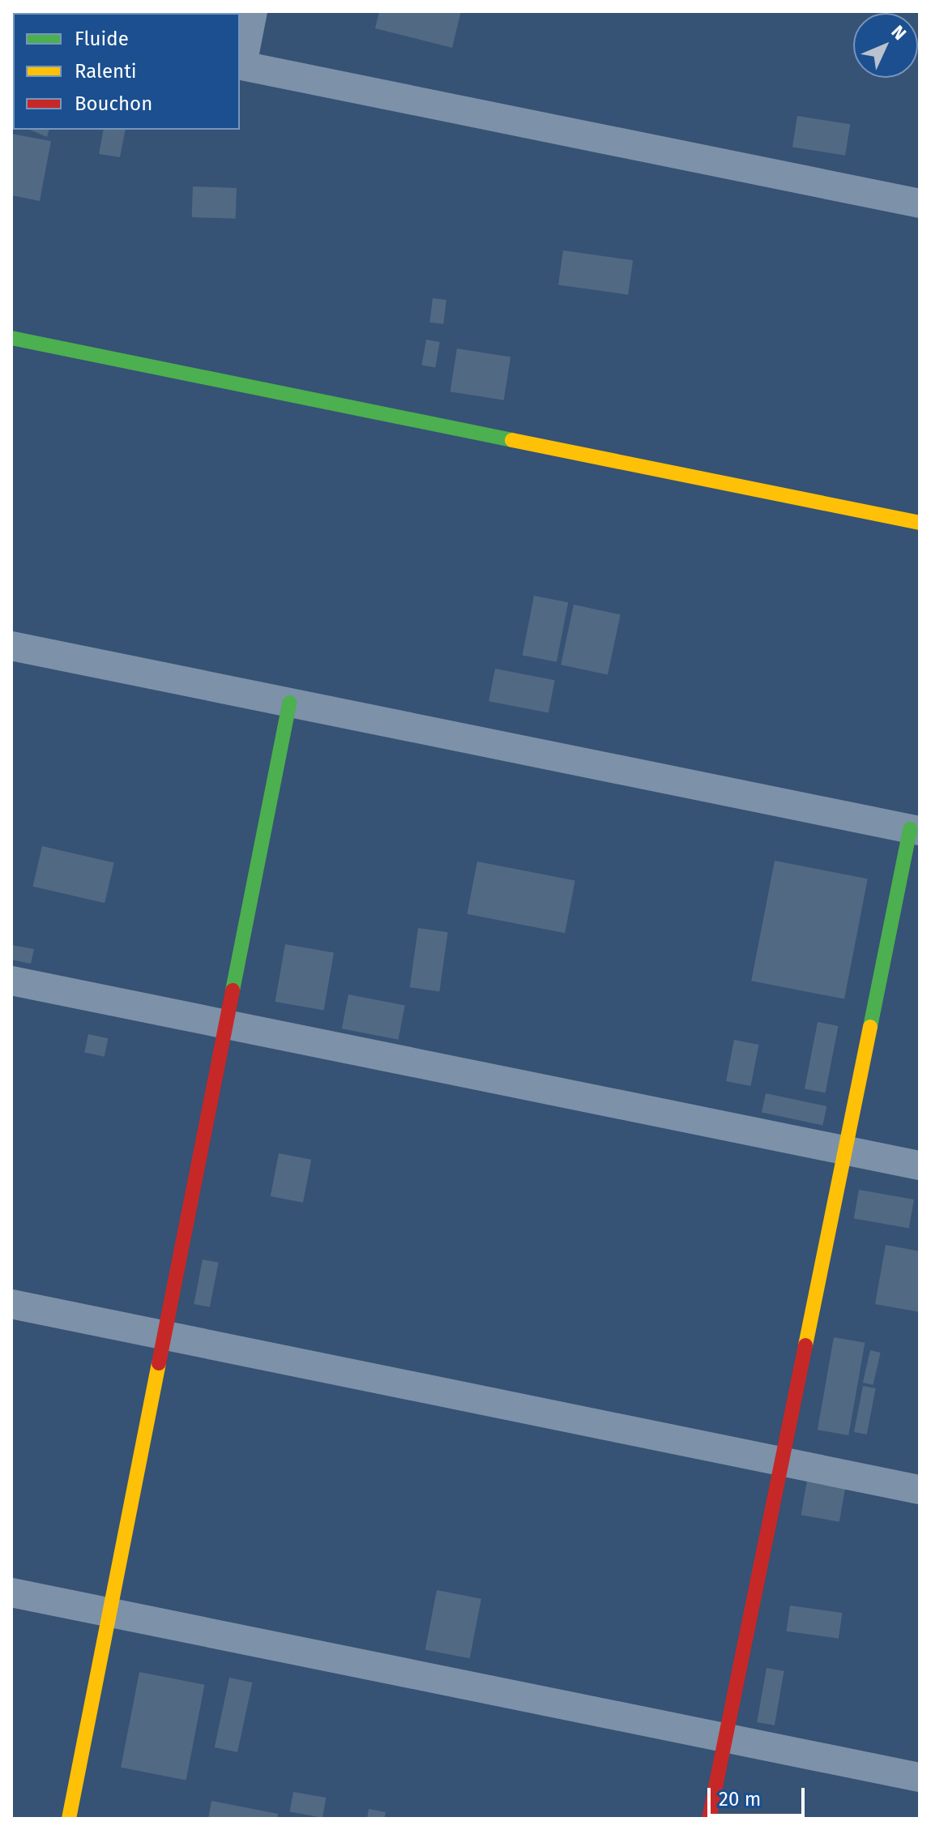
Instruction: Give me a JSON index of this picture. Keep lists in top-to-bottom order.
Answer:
{
  "legend": ["Fluide", "Ralenti", "Bouchon"],
  "scale_bar": "20 m",
  "north": "top right"
}
